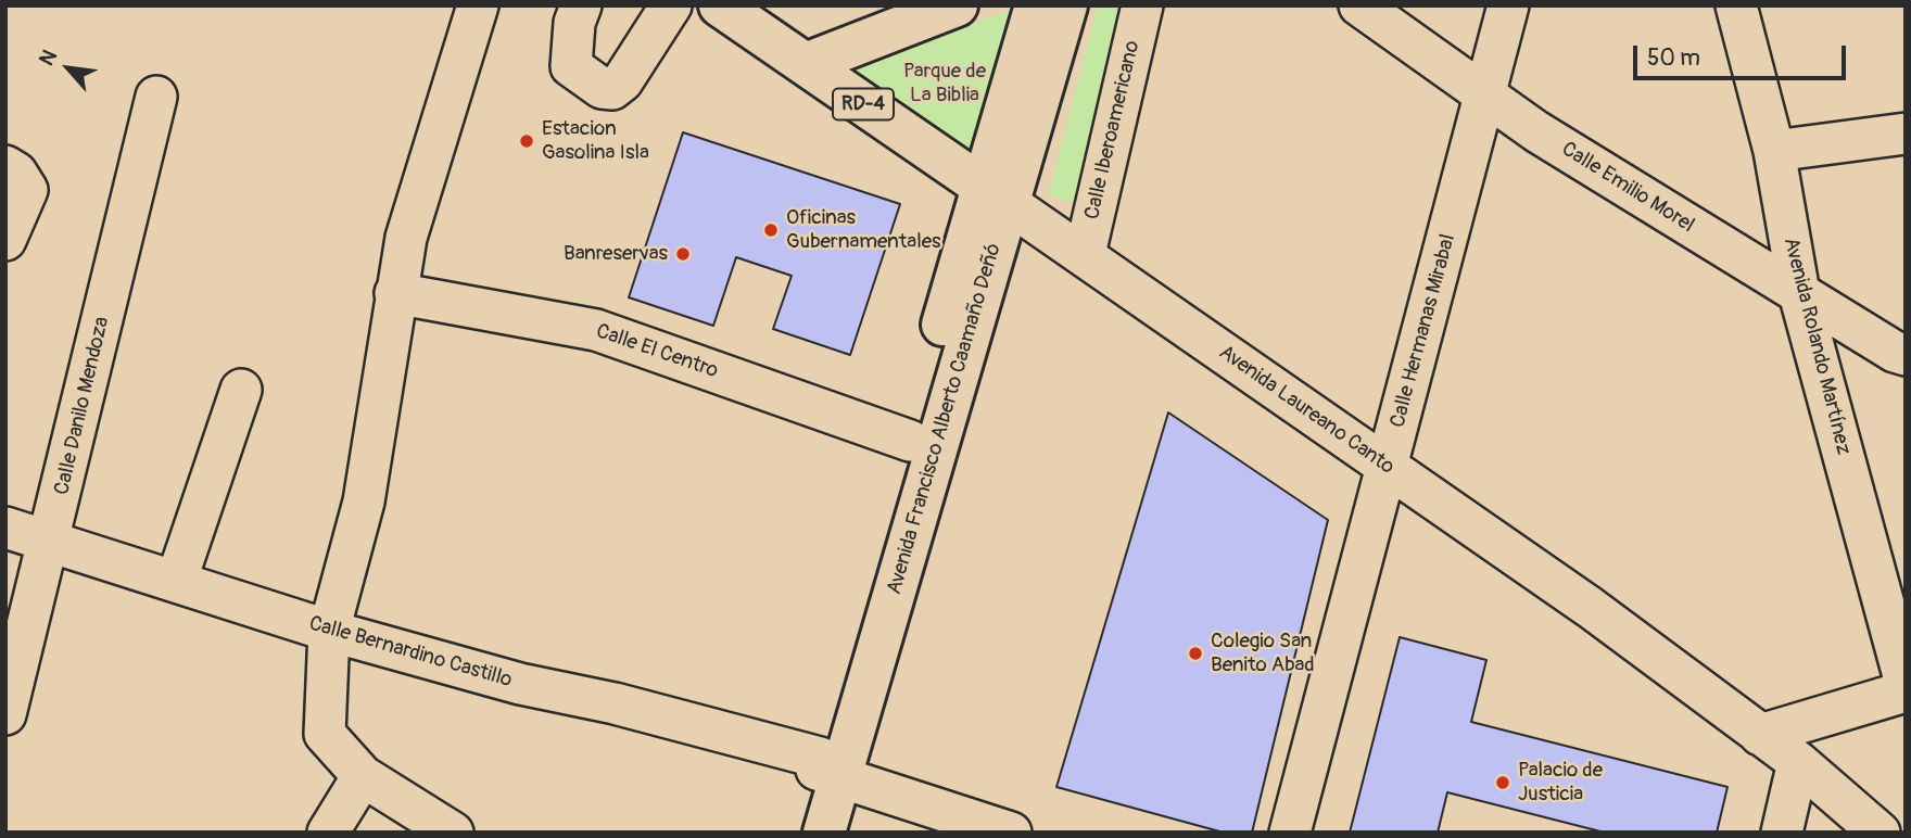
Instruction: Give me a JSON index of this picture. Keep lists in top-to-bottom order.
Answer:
{
  "streets": {
    "main road": ["RD-4", "Avenida Laureano Canto", "Avenida Francisco Alberto Caamaño Deñó"],
    "street": [
      "Calle Iberoamericano",
      "Calle Emilio Morel",
      "Calle Hermanas Mirabal",
      "Avenida Rolando Martínez",
      "Calle El Centro",
      "Calle Danilo Mendoza",
      "Calle Bernardino Castillo"
    ]
  },
  "crossings": [
    ["Calle Iberoamericano", "Avenida Laureano Canto"],
    ["Calle Emilio Morel", "Calle Hermanas Mirabal"],
    ["Calle Emilio Morel", "Avenida Rolando Martínez"],
    ["Calle Hermanas Mirabal", "Avenida Laureano Canto"],
    ["Calle El Centro", "Avenida Francisco Alberto Caamaño Deñó"],
    ["Calle Danilo Mendoza", "Calle Bernardino Castillo"],
    ["Avenida Laureano Canto", "Avenida Francisco Alberto Caamaño Deñó"],
    ["Avenida Francisco Alberto Caamaño Deñó", "Calle Bernardino Castillo"]
  ],
  "parks": ["Parque de La Biblia"],
  "places": [
    "Estacion Gasolina Isla",
    "Oficinas Gubernamentales",
    "Banreservas",
    "Colegio San Benito Abad",
    "Palacio de Justicia"
  ],
  "scale_bar": "50 m",
  "north": "top left"
}
